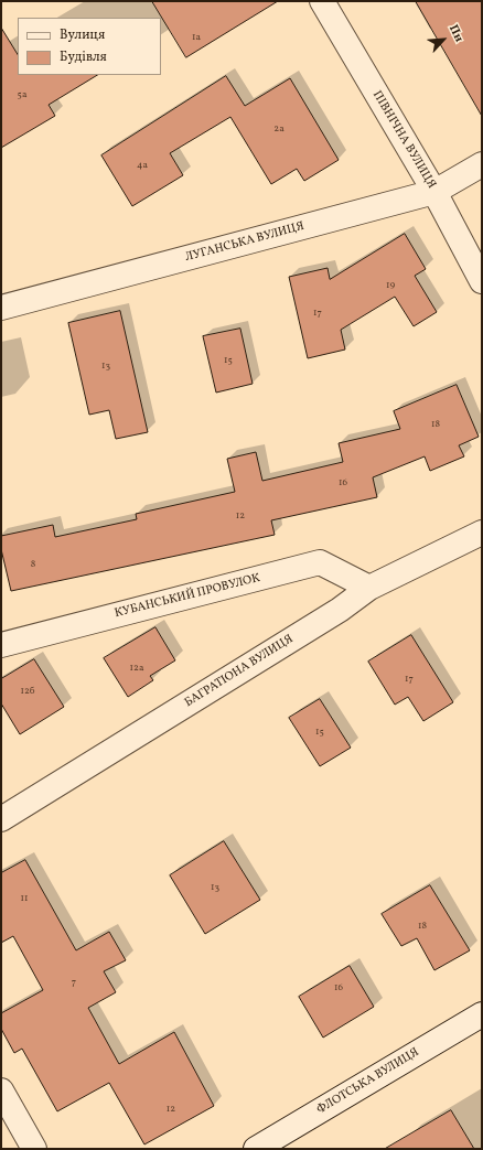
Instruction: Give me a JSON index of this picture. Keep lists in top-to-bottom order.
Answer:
{
  "streets": {
    "street": [
      "ПІВНІЧНА ВУЛИЦЯ",
      "ЛУГАНСЬКА ВУЛИЦЯ",
      "КУБАНСЬКИЙ ПРОВУЛОК",
      "БАГРАТІОНА ВУЛИЦЯ",
      "ФЛОТСЬКА ВУЛИЦЯ"
    ]
  },
  "crossings": [
    ["ПІВНІЧНА ВУЛИЦЯ", "ЛУГАНСЬКА ВУЛИЦЯ"],
    ["КУБАНСЬКИЙ ПРОВУЛОК", "БАГРАТІОНА ВУЛИЦЯ"]
  ],
  "house_numbers": [
    "1а",
    "5а",
    "2а",
    "4а",
    "19",
    "17",
    "15",
    "13",
    "18",
    "16",
    "12",
    "8",
    "12а",
    "17",
    "12б",
    "15",
    "13",
    "11",
    "18",
    "7",
    "16",
    "12"
  ],
  "legend": ["Вулиця", "Будівля"],
  "north": "top right"
}
